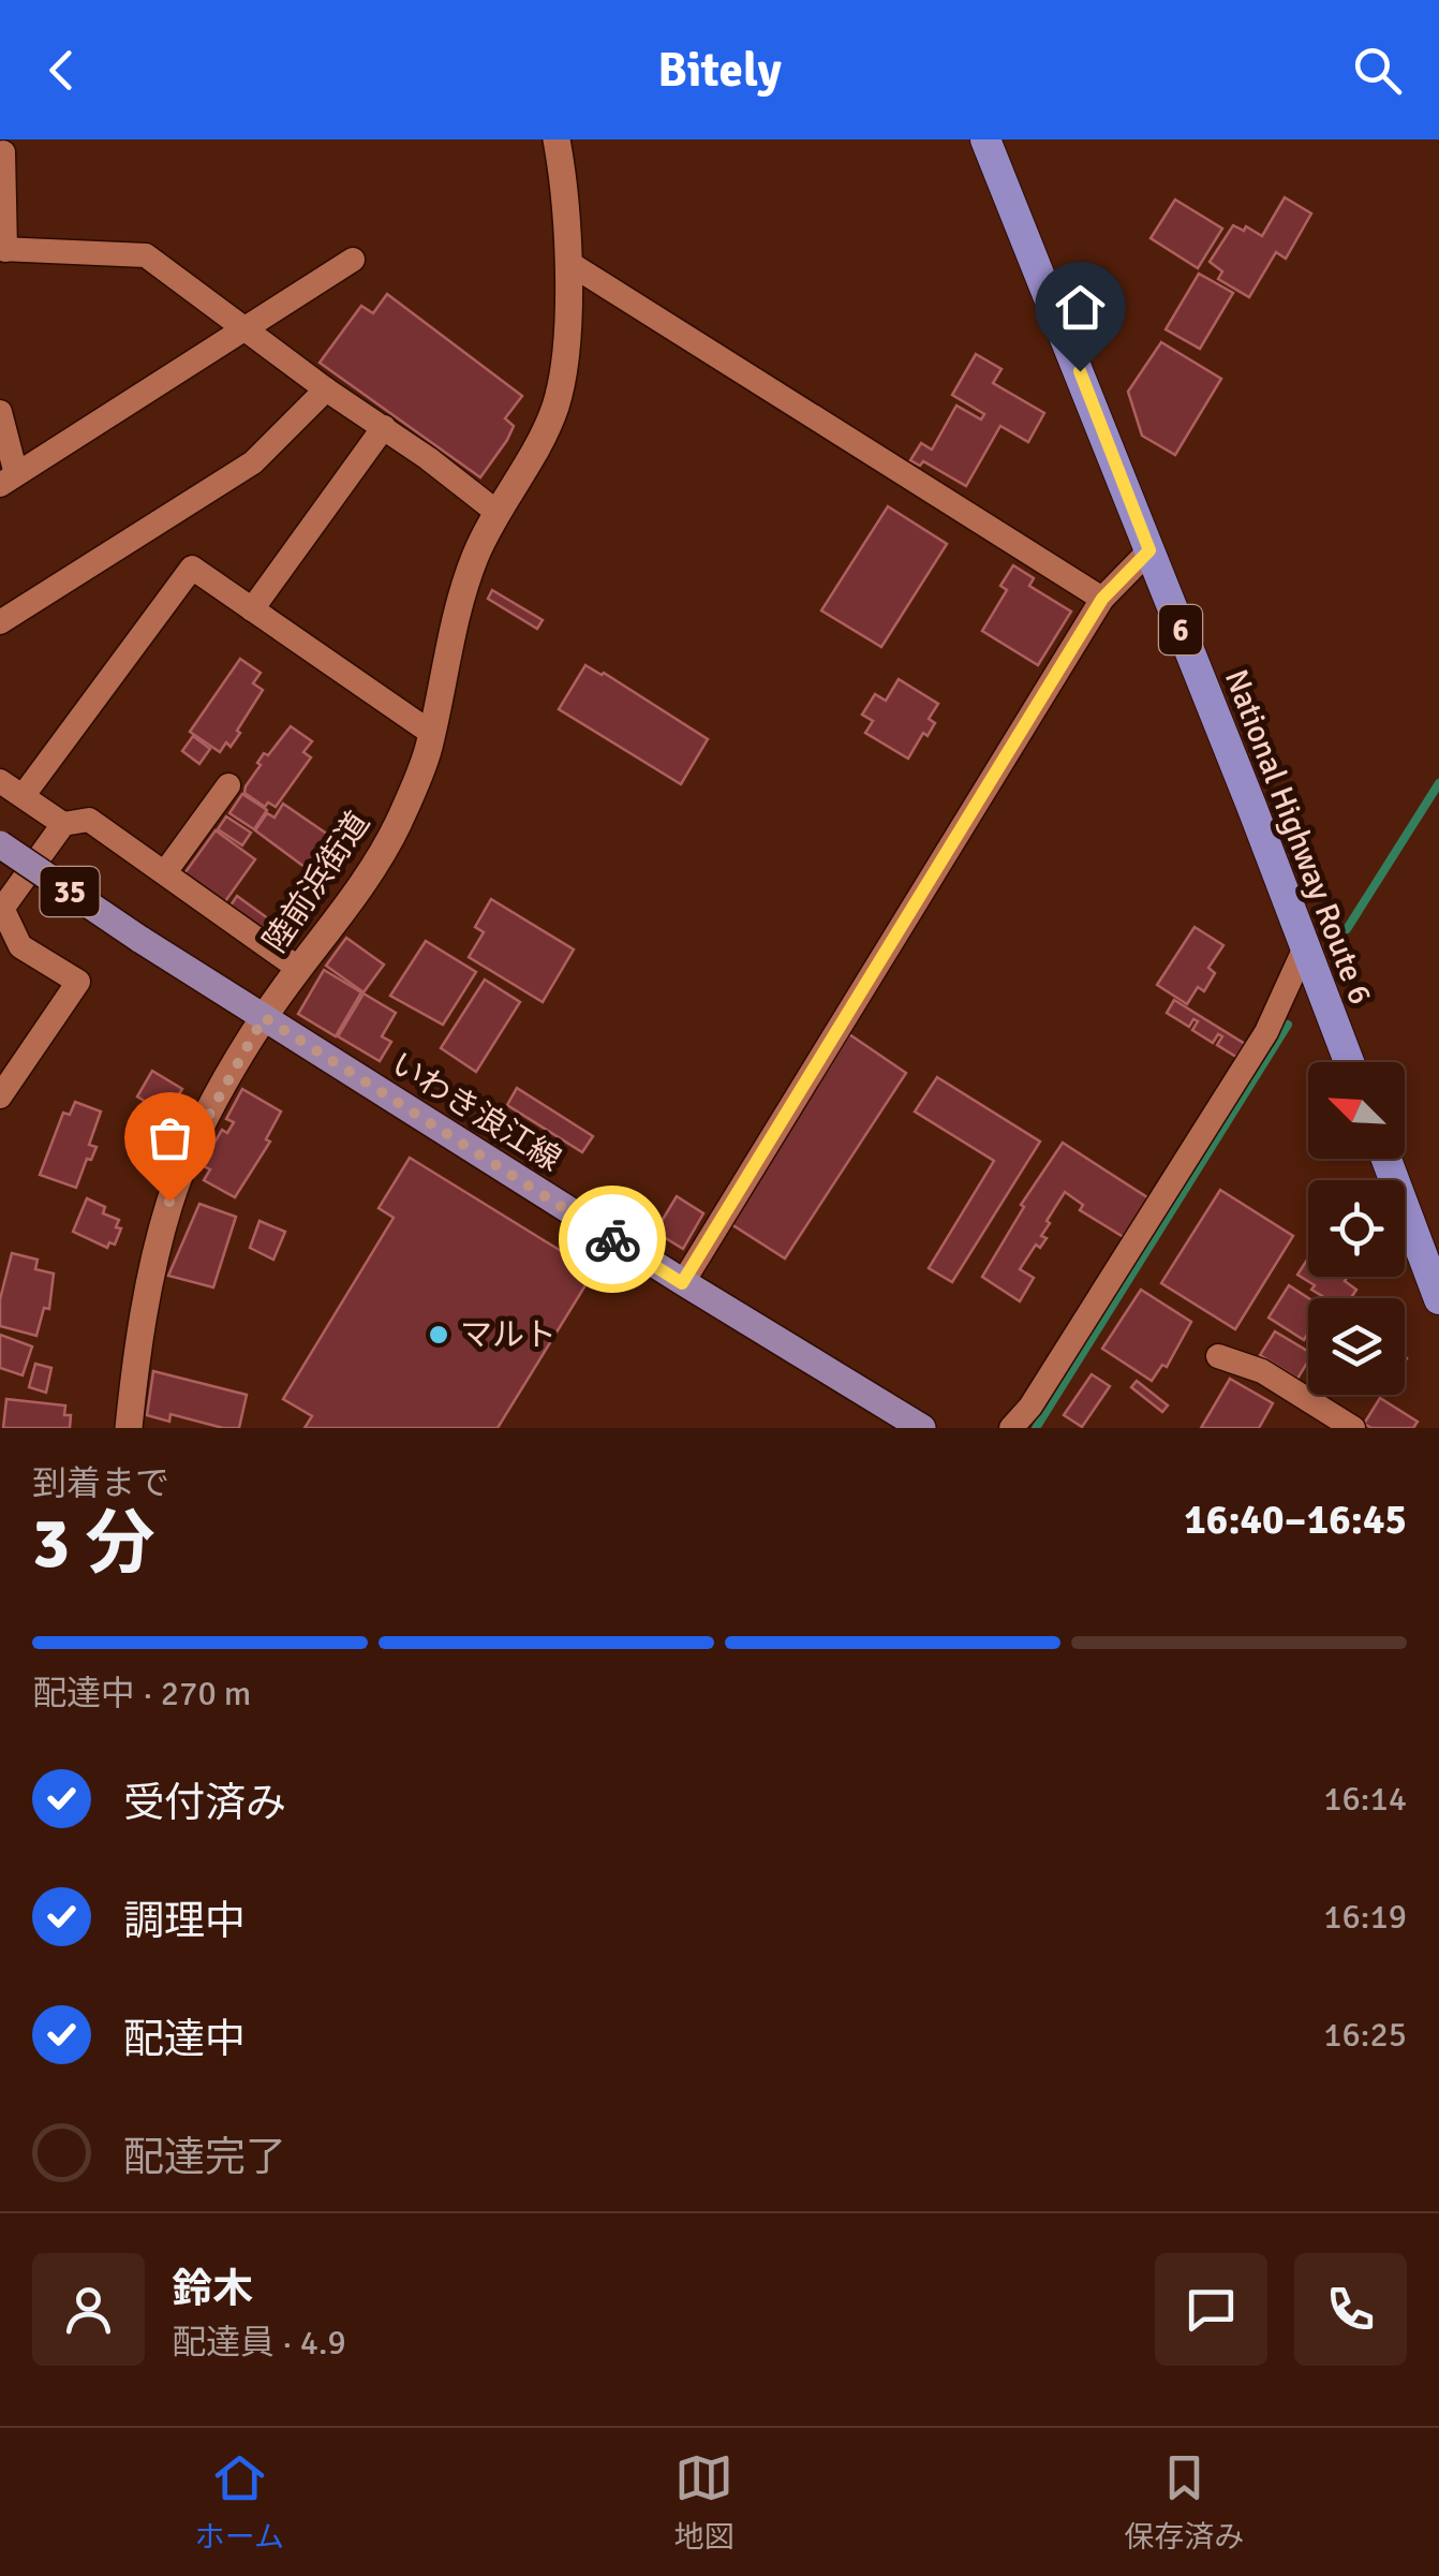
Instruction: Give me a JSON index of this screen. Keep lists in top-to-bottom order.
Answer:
{
  "streets": {
    "highway": ["6", "National Highway Route 6"],
    "main road": ["35", "いわき浪江線"],
    "street": ["陸前浜街道"]
  },
  "crossings": [
    ["陸前浜街道", "いわき浪江線"]
  ],
  "places": ["マルト"],
  "north": "top left",
  "page": {
    "header": "Bitely",
    "heading": ["3 分", "到着まで", "16:40–16:45"],
    "panel": ["鈴木", "配達員 · 4.9"],
    "bar": "配達中 · 270 m",
    "list": [
      ["受付済み", "16:14"],
      ["調理中", "16:19"],
      ["配達中", "16:25"],
      "配達完了"
    ],
    "tabs": ["ホーム", "地図", "保存済み"]
  }
}
